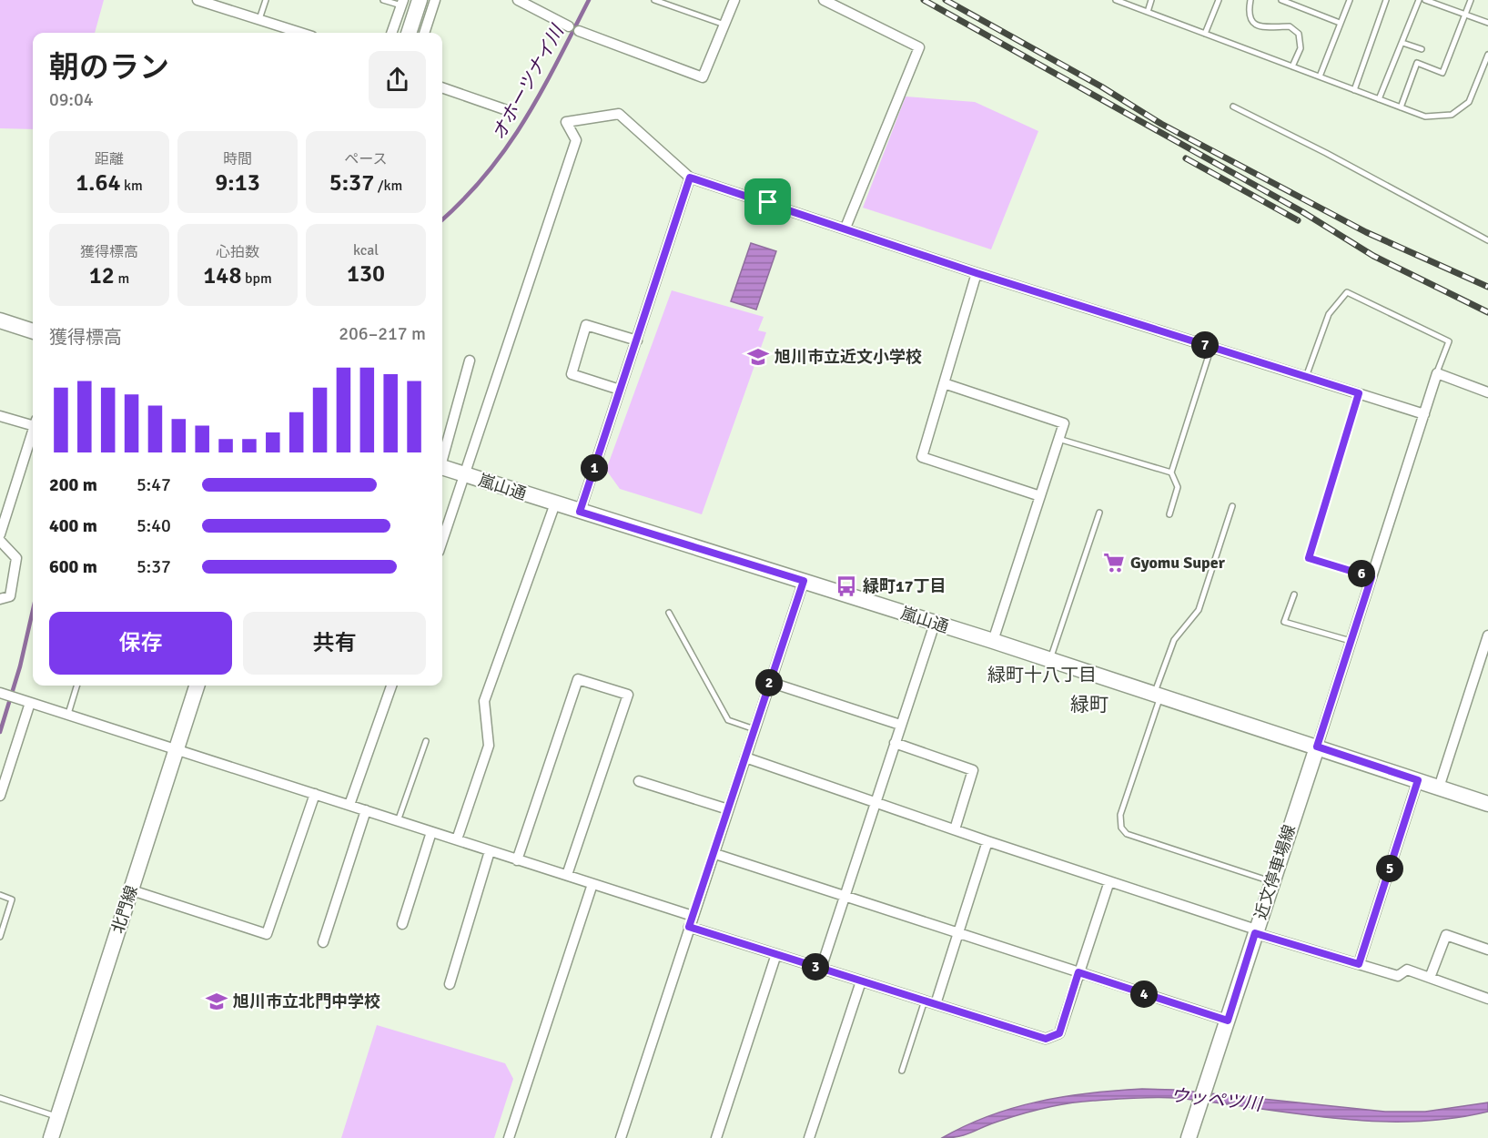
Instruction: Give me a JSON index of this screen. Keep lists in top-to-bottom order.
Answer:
{
  "streets": {
    "street": ["嵐山通", "近文停車場線", "北門線"]
  },
  "crossings": [
    ["嵐山通", "近文停車場線"]
  ],
  "districts": ["緑町十八丁目", "緑町"],
  "water": ["オホーツナイ川", "ウッペツ川"],
  "places": {
    "school or university": ["旭川市立近文小学校", "旭川市立北門中学校"],
    "supermarket": ["Gyomu Super"],
    "bus stop": ["緑町17丁目"]
  },
  "page": {
    "heading": ["朝のラン", "09:04"],
    "stats": [
      ["距離", "1.64 km"],
      ["時間", "9:13"],
      ["ペース", "5:37 /km"],
      ["獲得標高", "12 m"],
      ["心拍数", "148 bpm"],
      ["kcal", "130"]
    ],
    "chart": ["獲得標高", "206–217 m"],
    "pins": [
      "7",
      "1",
      "6",
      "2",
      "5",
      "3",
      "4"
    ],
    "list": [
      {
        "name": "200 m",
        "note": "5:47"
      },
      {
        "name": "400 m",
        "note": "5:40"
      },
      {
        "name": "600 m",
        "note": "5:37"
      }
    ],
    "buttons": ["保存", "共有"]
  }
}
